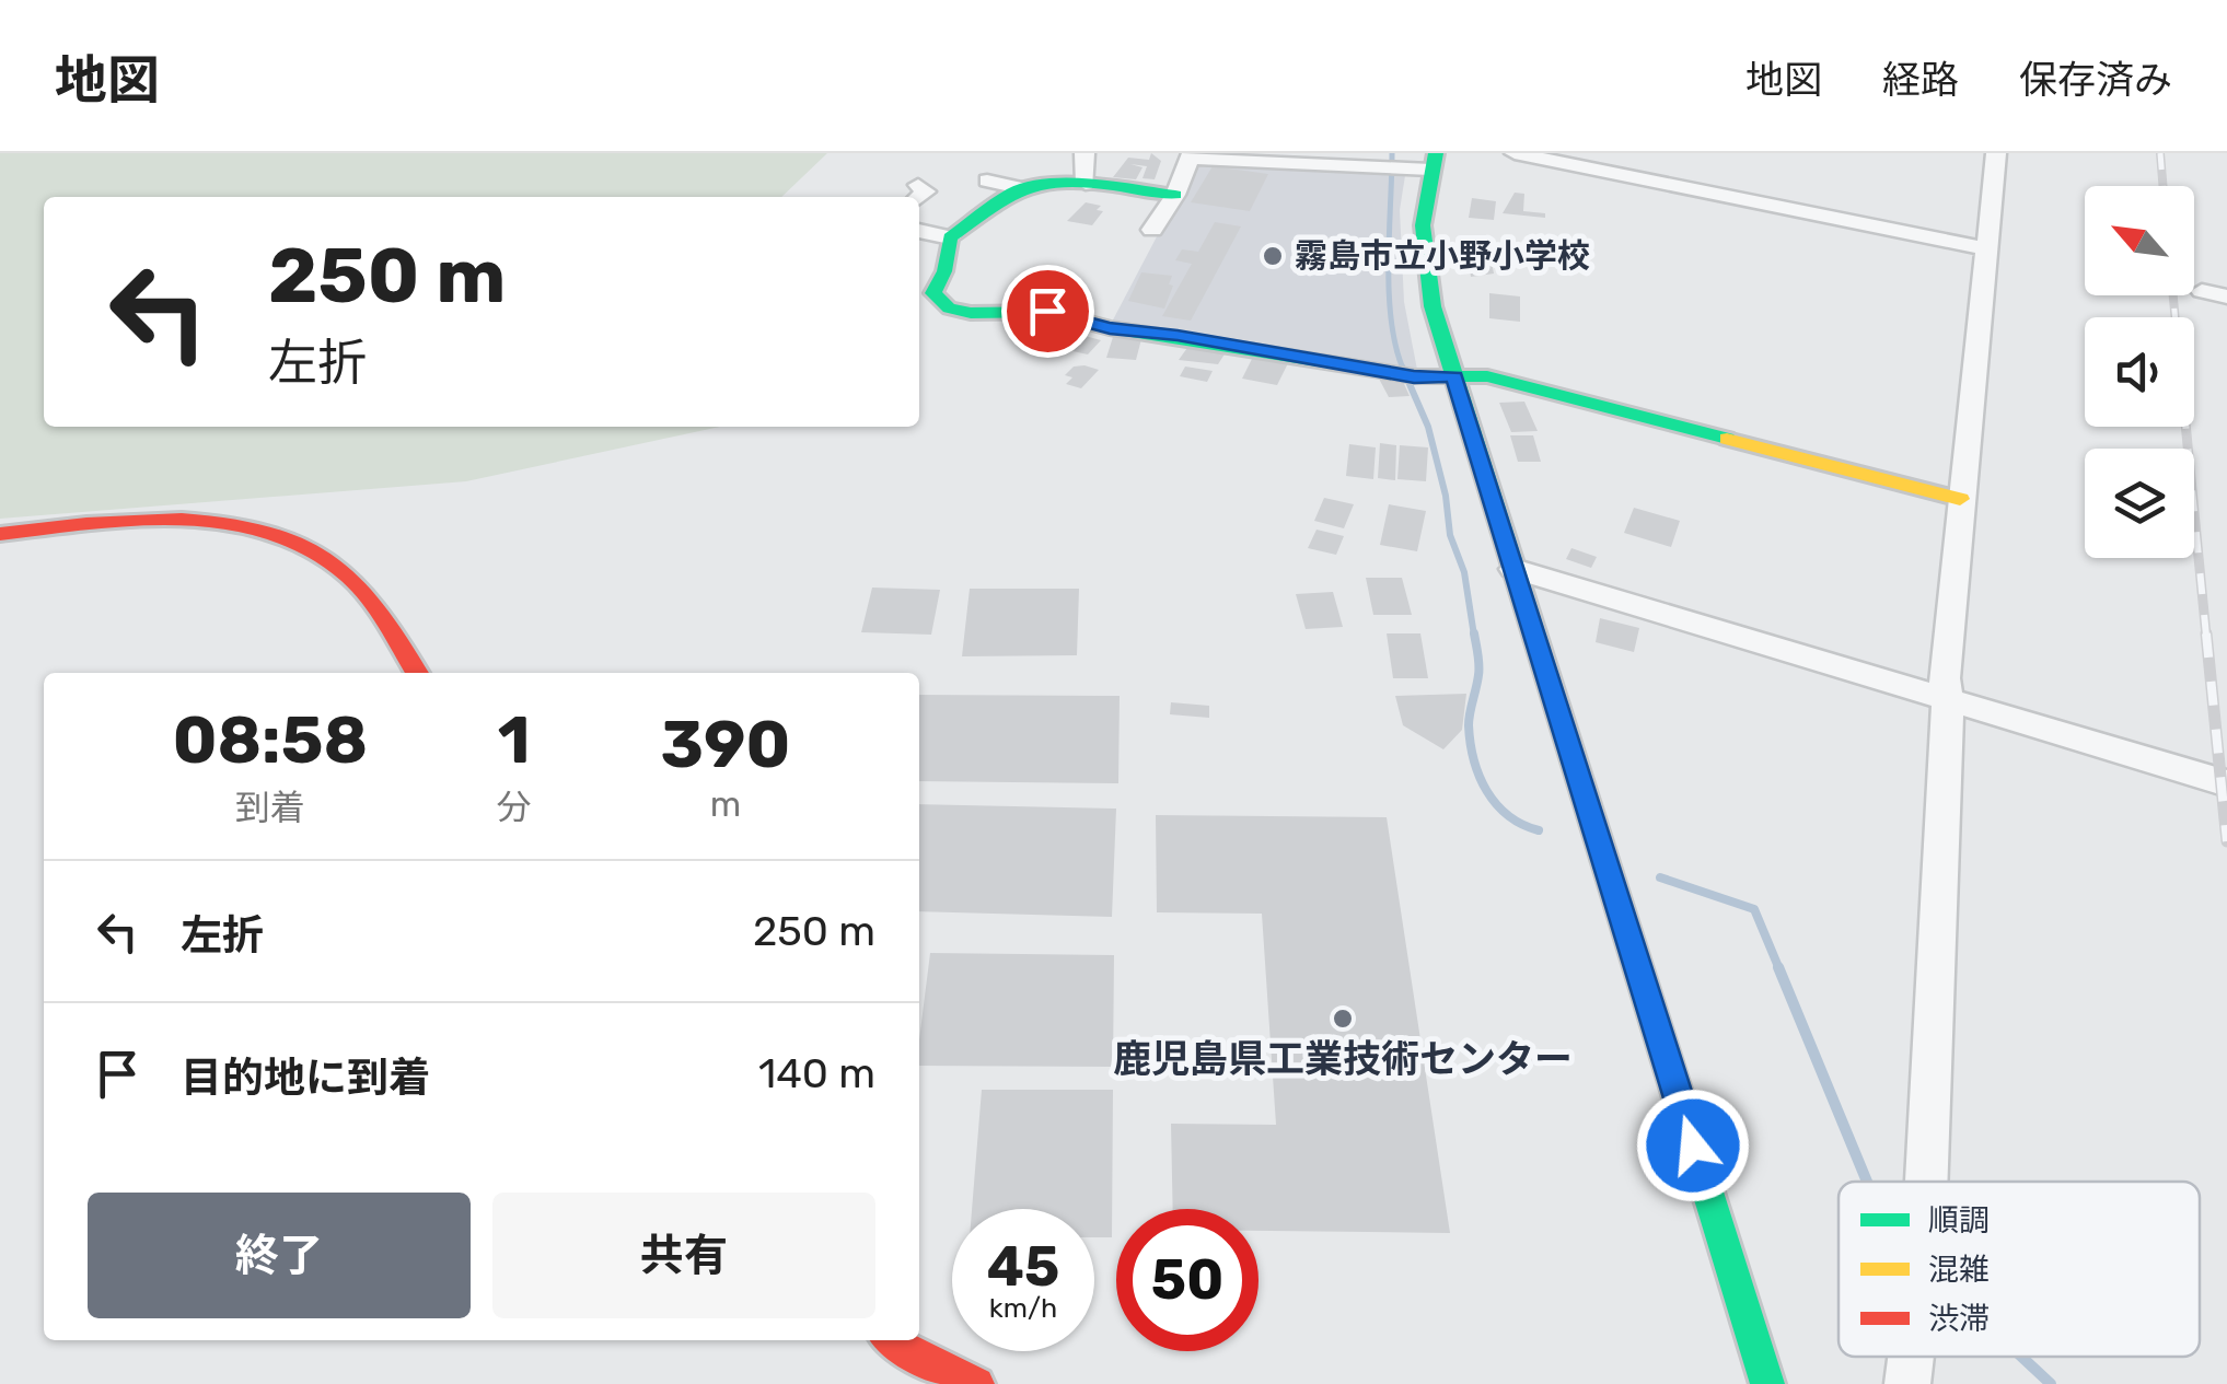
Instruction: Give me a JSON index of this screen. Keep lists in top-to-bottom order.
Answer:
{
  "places": ["霧島市立小野小学校", "鹿児島県工業技術センター"],
  "legend": ["順調", "混雑", "渋滞"],
  "north": "top left",
  "page": {
    "header": "地図",
    "nav": ["地図", "経路", "保存済み"],
    "turn": ["250 m", "左折"],
    "eta": [
      "08:58",
      "到着",
      "1",
      "分",
      "390",
      "m"
    ],
    "list": [
      {
        "name": "左折",
        "value": "250 m"
      },
      {
        "name": "目的地に到着",
        "value": "140 m"
      }
    ],
    "buttons": ["終了", "共有"],
    "speed": "45 km/h",
    "limit": "50"
  }
}
